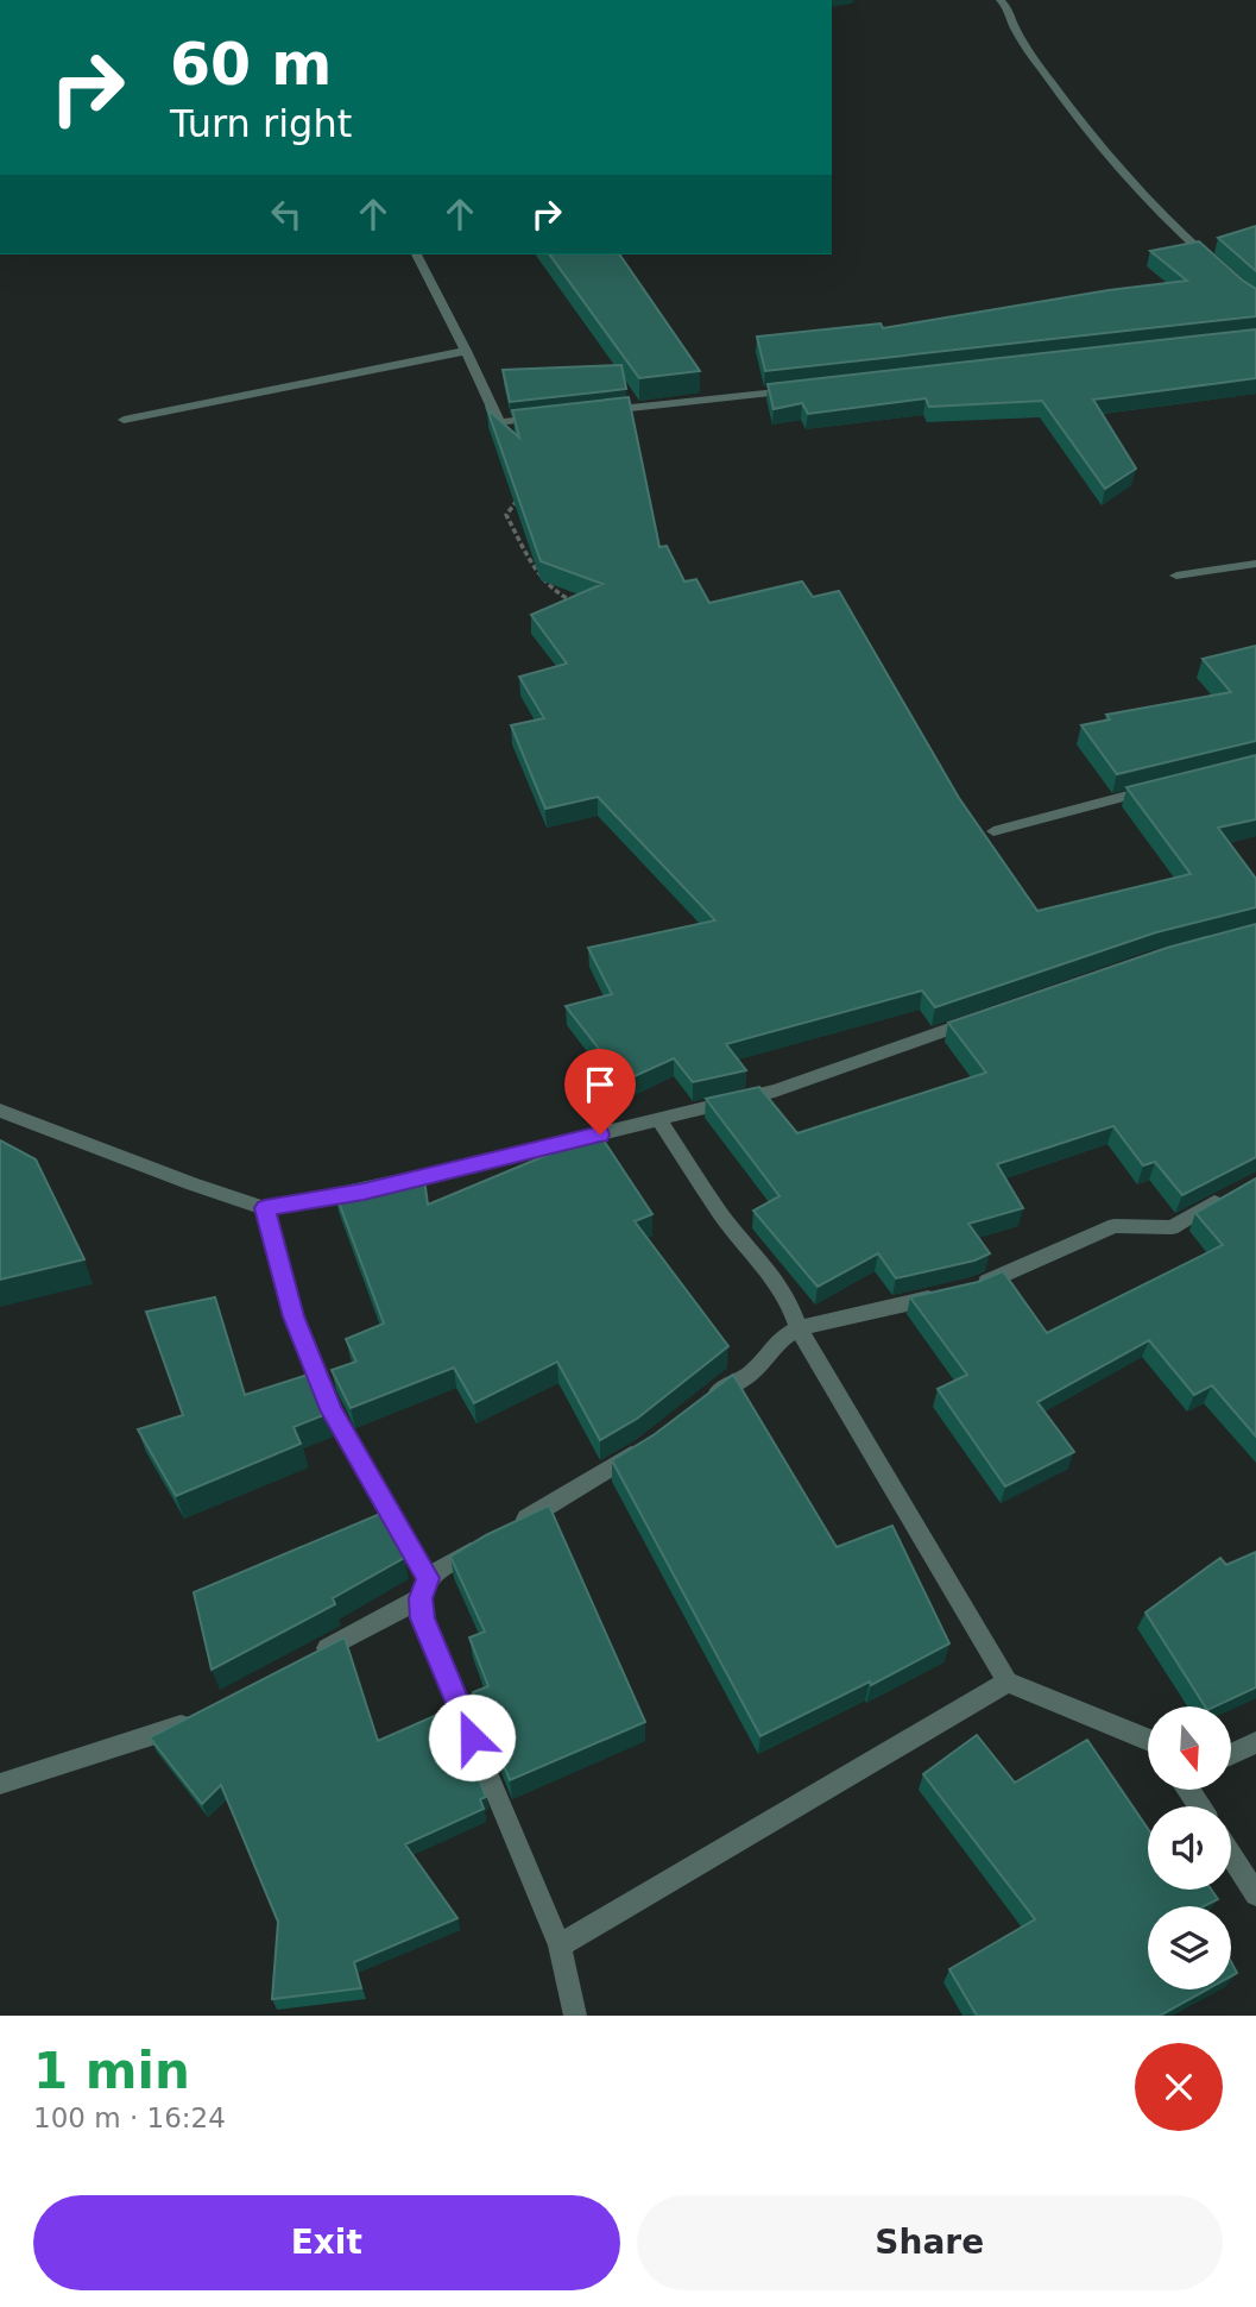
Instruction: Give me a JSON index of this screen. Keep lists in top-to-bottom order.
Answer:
{
  "north": "bottom",
  "page": {
    "turn": ["60 m", "Turn right"],
    "heading": ["1 min", "100 m · 16:24"],
    "buttons": ["Exit", "Share"]
  }
}
